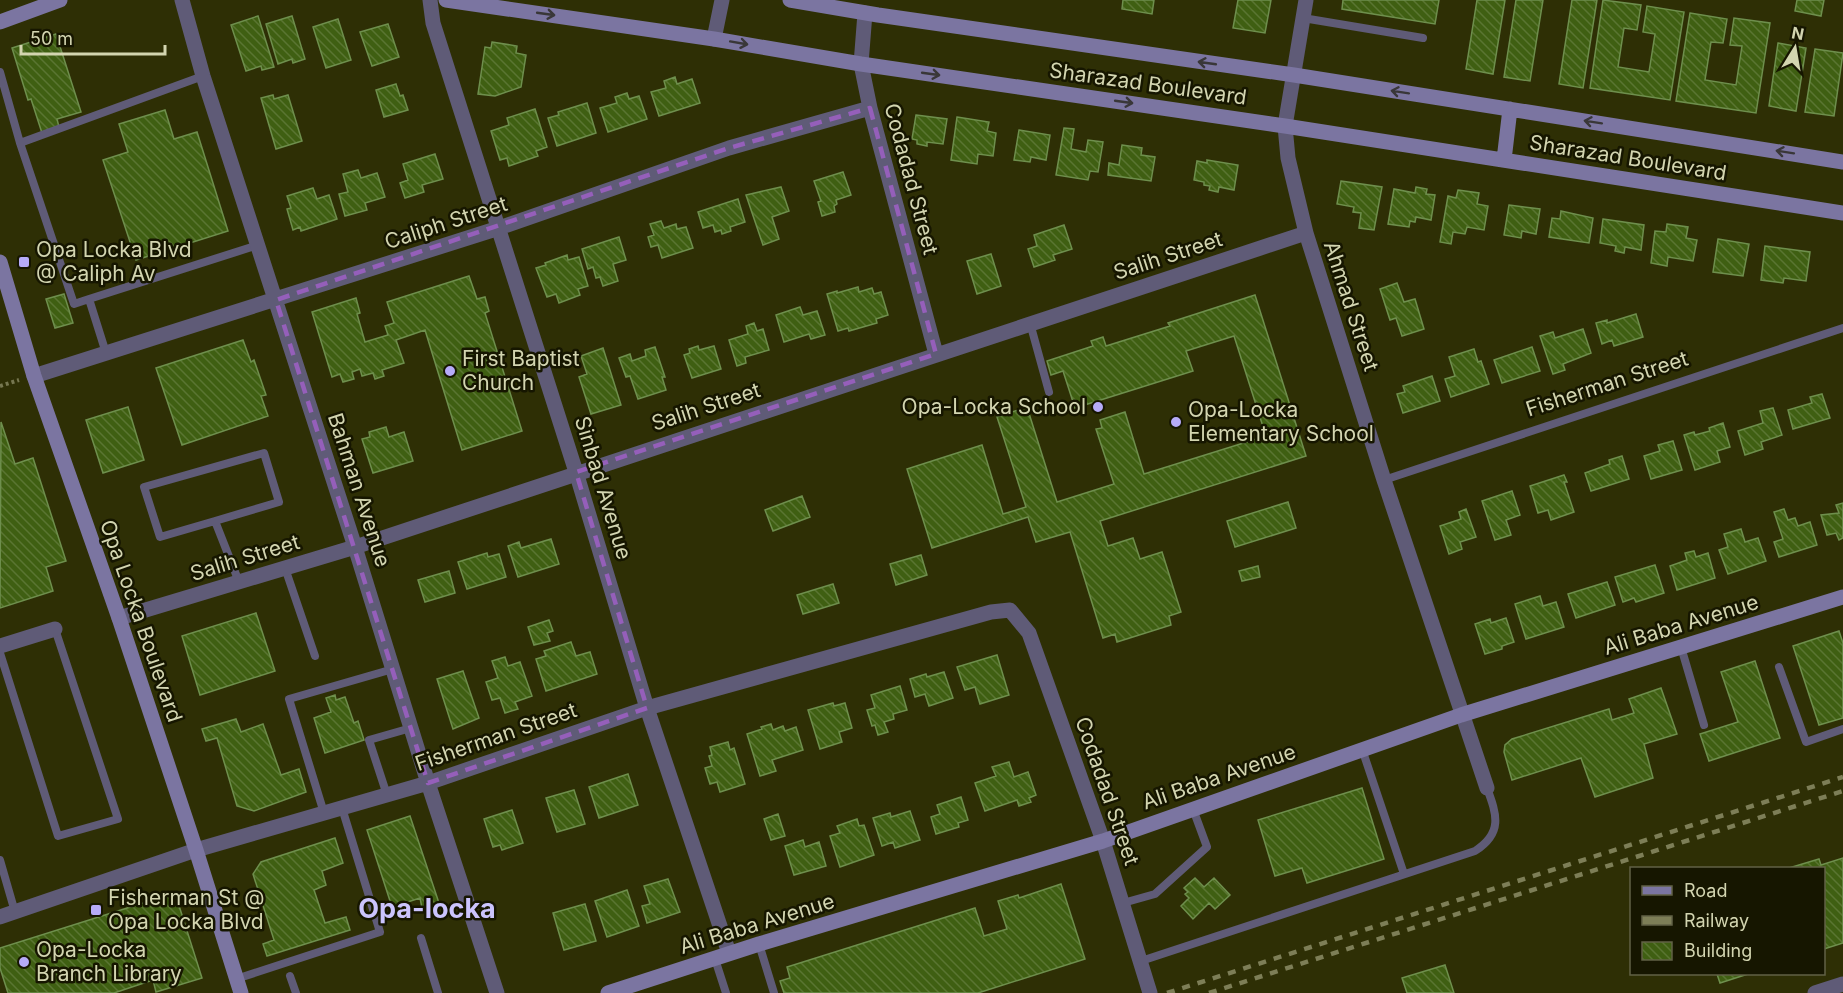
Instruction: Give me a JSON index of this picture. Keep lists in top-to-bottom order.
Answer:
{
  "streets": {
    "street": [
      "Sharazad Boulevard",
      "Codadad Street",
      "Caliph Street",
      "Salih Street",
      "Ahmad Street",
      "Fisherman Street",
      "Sinbad Avenue",
      "Bahman Avenue",
      "Opa Locka Boulevard",
      "Ali Baba Avenue"
    ]
  },
  "crossings": [
    ["Sharazad Boulevard", "Codadad Street"],
    ["Sharazad Boulevard", "Ahmad Street"],
    ["Codadad Street", "Caliph Street"],
    ["Codadad Street", "Salih Street"],
    ["Codadad Street", "Fisherman Street"],
    ["Codadad Street", "Ali Baba Avenue"],
    ["Caliph Street", "Sinbad Avenue"],
    ["Caliph Street", "Bahman Avenue"],
    ["Caliph Street", "Opa Locka Boulevard"],
    ["Salih Street", "Ahmad Street"],
    ["Salih Street", "Sinbad Avenue"],
    ["Salih Street", "Bahman Avenue"],
    ["Salih Street", "Opa Locka Boulevard"],
    ["Ahmad Street", "Fisherman Street"],
    ["Ahmad Street", "Ali Baba Avenue"],
    ["Fisherman Street", "Sinbad Avenue"],
    ["Fisherman Street", "Bahman Avenue"],
    ["Fisherman Street", "Opa Locka Boulevard"],
    ["Sinbad Avenue", "Ali Baba Avenue"]
  ],
  "districts": ["Opa-locka"],
  "places": {
    "transit": ["Opa Locka Blvd @ Caliph Av", "Fisherman St @ Opa Locka Blvd"],
    "other": [
      "First Baptist Church",
      "Opa-Locka School",
      "Opa-Locka Elementary School",
      "Opa-Locka Branch Library"
    ]
  },
  "legend": ["Road", "Railway", "Building"],
  "scale_bar": "50 m",
  "north": "top"
}
